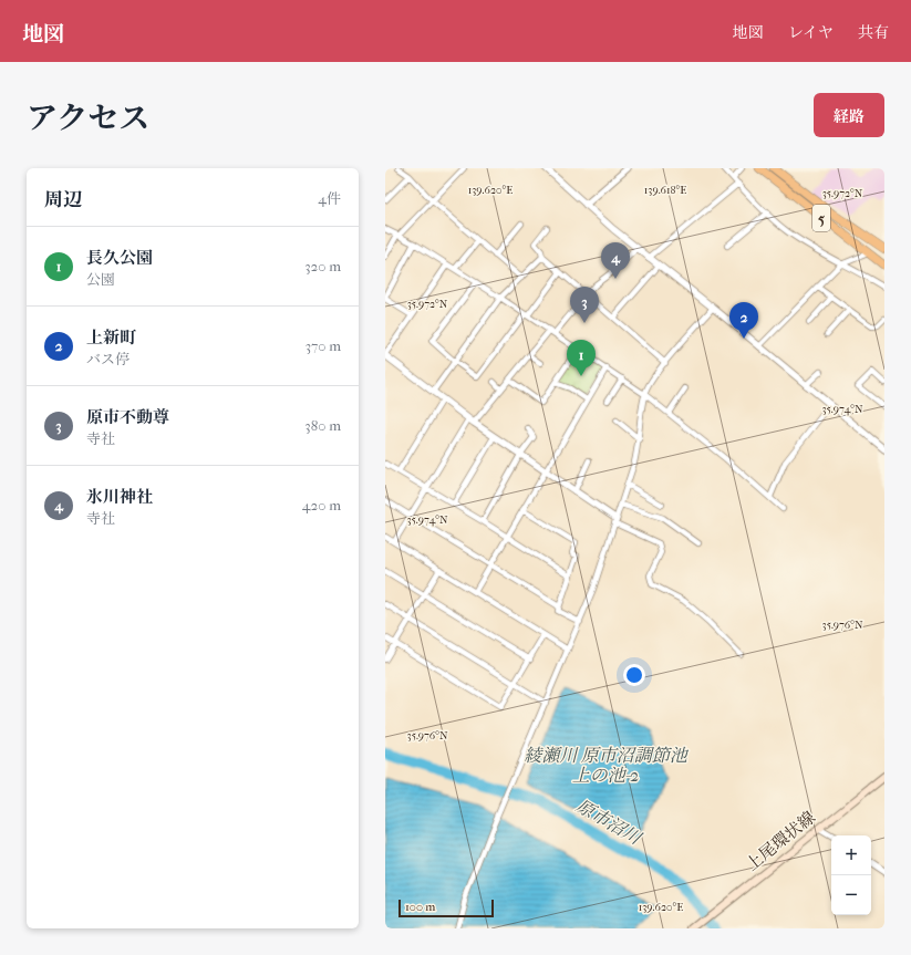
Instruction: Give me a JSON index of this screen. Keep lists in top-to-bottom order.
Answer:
{
  "streets": {
    "main road": ["5", "上尾環状線"]
  },
  "water": ["綾瀬川 原市沼調節池 上の池-2", "原市沼川"],
  "scale_bar": "100 m",
  "page": {
    "header": "地図",
    "nav": ["地図", "レイヤ", "共有"],
    "title": "アクセス",
    "buttons": "経路",
    "heading": ["周辺", "4件"],
    "list": [
      {
        "mark": "1",
        "name": "長久公園",
        "note": "公園",
        "value": "320 m"
      },
      {
        "mark": "2",
        "name": "上新町",
        "note": "バス停",
        "value": "370 m"
      },
      {
        "mark": "3",
        "name": "原市不動尊",
        "note": "寺社",
        "value": "380 m"
      },
      {
        "mark": "4",
        "name": "氷川神社",
        "note": "寺社",
        "value": "420 m"
      }
    ],
    "pins": [
      "4",
      "3",
      "2",
      "1"
    ],
    "map_buttons": ["+", "−"],
    "scale": "100 m"
  },
  "coordinates": [
    "139.620°E",
    "139.618°E",
    "35.972°N",
    "35.974°N",
    "35.976°N"
  ]
}
